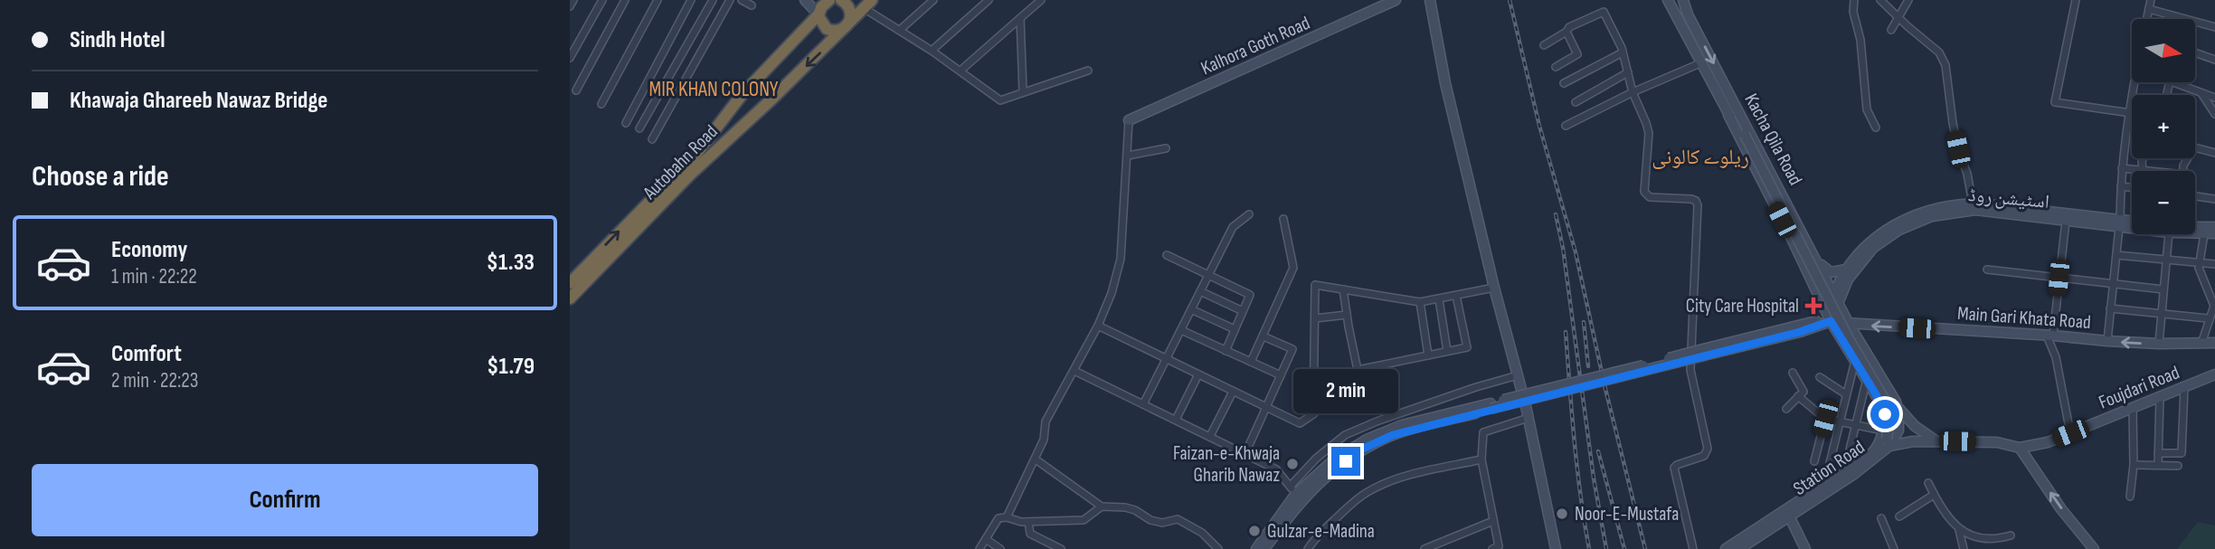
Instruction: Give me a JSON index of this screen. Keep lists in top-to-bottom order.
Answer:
{
  "streets": {
    "highway": ["Autobahn Road"],
    "street": [
      "Kalhora Goth Road",
      "Kacha Qila Road",
      "اسٹیشن روڈ",
      "Main Gari Khata Road",
      "Foujdari Road",
      "Station Road"
    ]
  },
  "crossings": [
    ["Kacha Qila Road", "اسٹیشن روڈ"],
    ["Kacha Qila Road", "Main Gari Khata Road"],
    ["Kacha Qila Road", "Station Road"],
    ["اسٹیشن روڈ", "Main Gari Khata Road"],
    ["اسٹیشن روڈ", "Station Road"],
    ["Main Gari Khata Road", "Station Road"],
    ["Foujdari Road", "Station Road"]
  ],
  "districts": ["MIR KHAN COLONY", "ریلوے کالونی"],
  "places": {
    "health": ["City Care Hospital"],
    "other": ["Faizan-e-Khwaja Gharib Nawaz", "Noor-E-Mustafa", "Gulzar-e-Madina"]
  },
  "north": "right",
  "page": {
    "banner": ["Sindh Hotel", "Khawaja Ghareeb Nawaz Bridge"],
    "map_buttons": ["+", "−"],
    "heading": "Choose a ride",
    "list": [
      {
        "name": "Economy",
        "note": "1 min · 22:22",
        "value": "$1.33"
      },
      {
        "name": "Comfort",
        "note": "2 min · 22:23",
        "value": "$1.79"
      }
    ],
    "bubble": "2 min",
    "buttons": "Confirm"
  }
}
